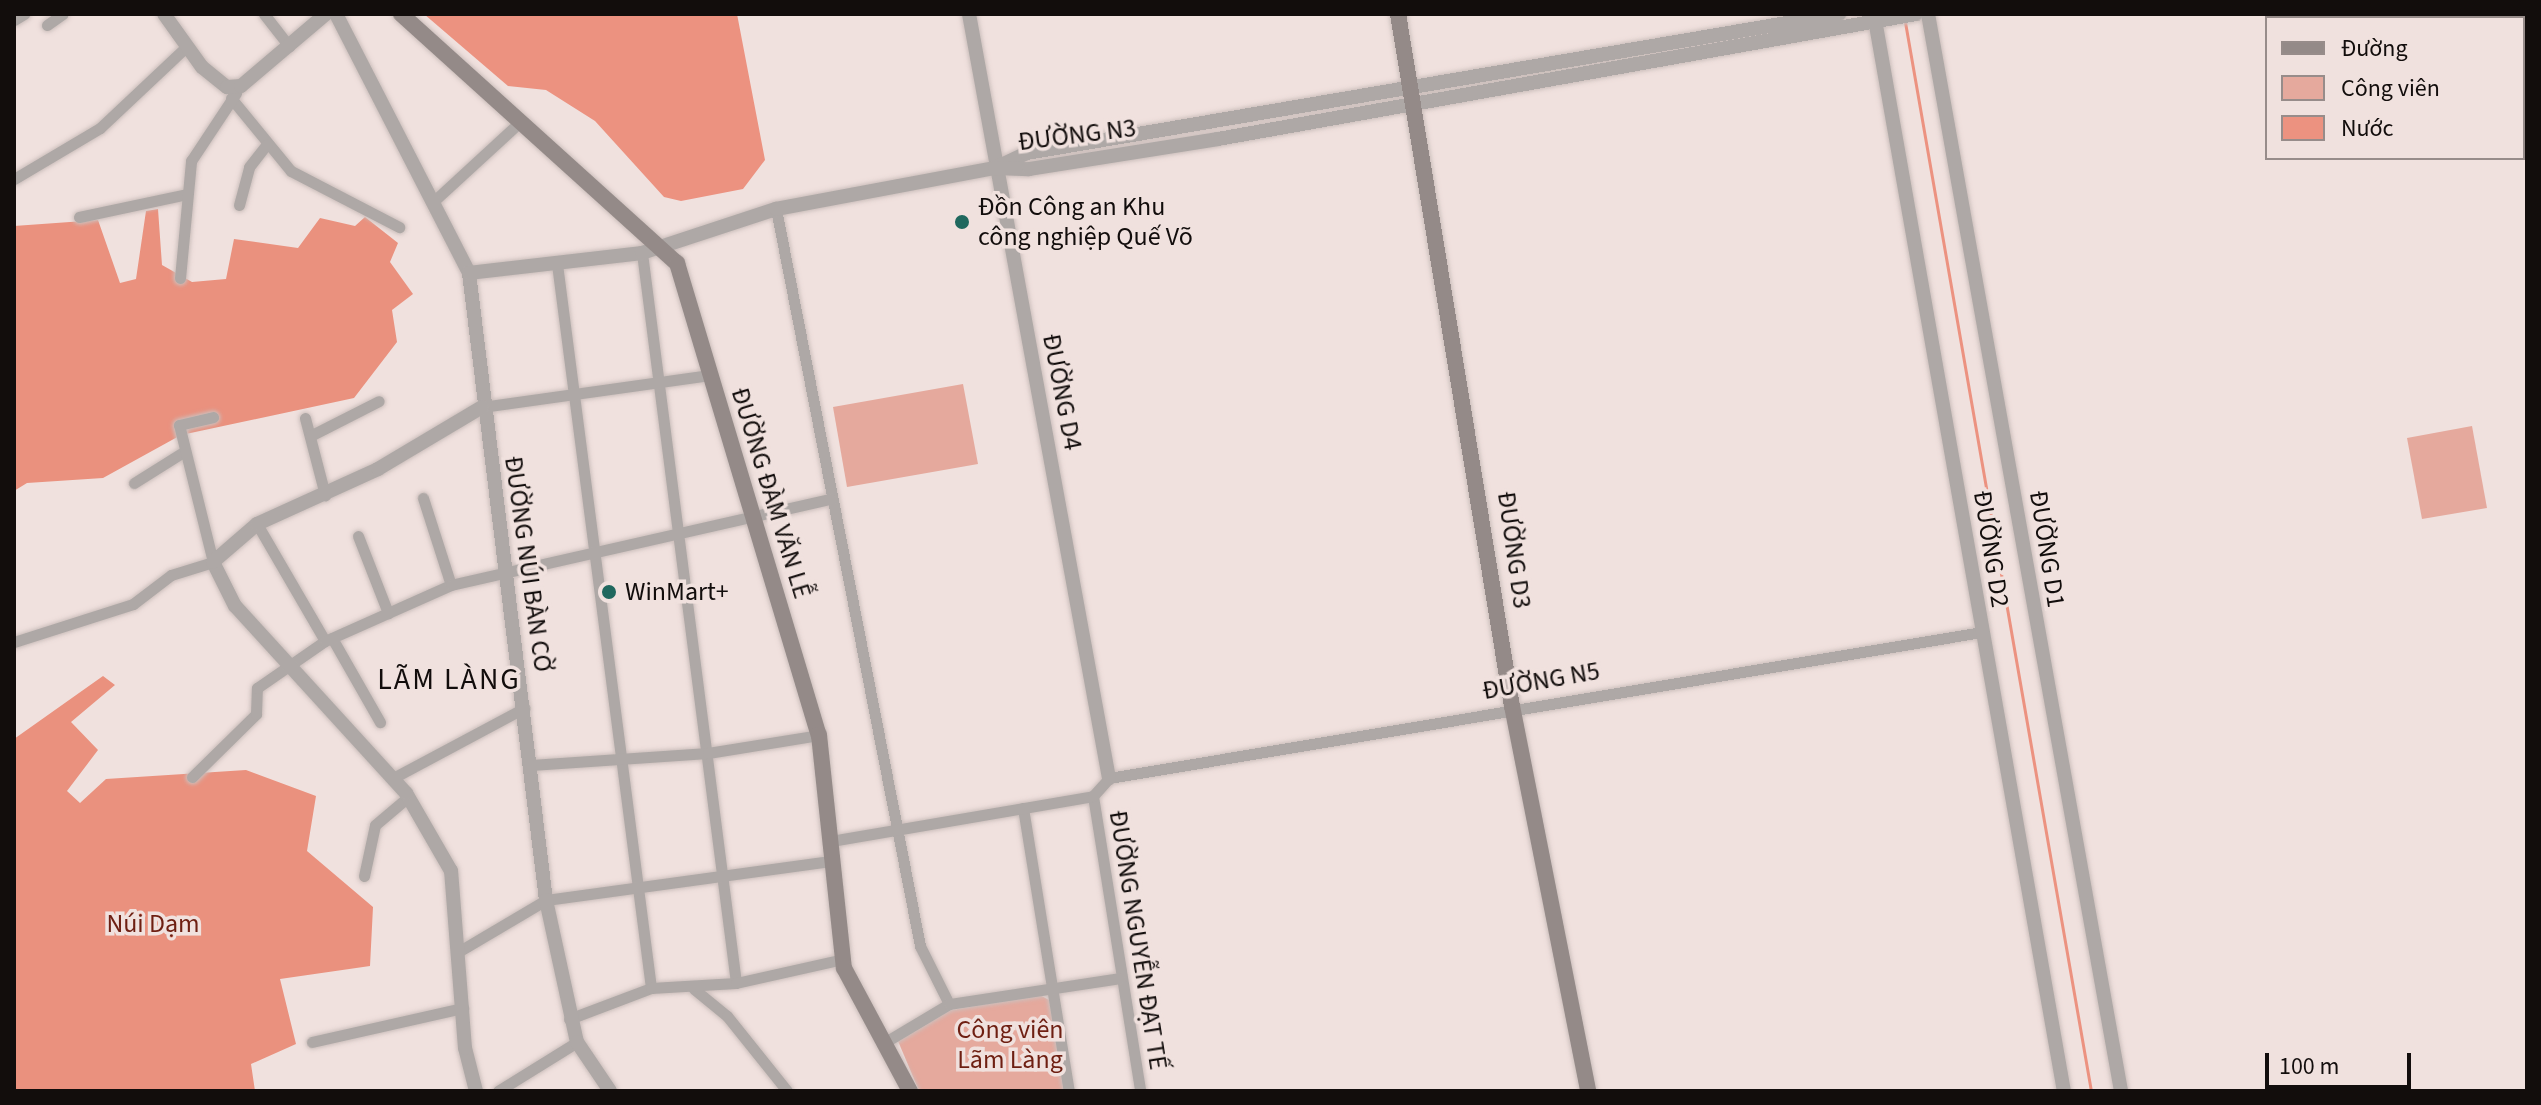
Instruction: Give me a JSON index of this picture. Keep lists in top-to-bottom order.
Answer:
{
  "streets": {
    "main road": ["ĐƯỜNG ĐÀM VĂN LỄ", "ĐƯỜNG D3"],
    "street": [
      "ĐƯỜNG N3",
      "ĐƯỜNG D4",
      "ĐƯỜNG D2",
      "ĐƯỜNG D1",
      "ĐƯỜNG NÚI BÀN CỜ",
      "ĐƯỜNG N5",
      "ĐƯỜNG NGUYỄN ĐẠT TẾ"
    ]
  },
  "crossings": [
    ["ĐƯỜNG N3", "ĐƯỜNG D4"],
    ["ĐƯỜNG N3", "ĐƯỜNG ĐÀM VĂN LỄ"],
    ["ĐƯỜNG N3", "ĐƯỜNG D2"],
    ["ĐƯỜNG N3", "ĐƯỜNG D3"],
    ["ĐƯỜNG N3", "ĐƯỜNG NÚI BÀN CỜ"],
    ["ĐƯỜNG D4", "ĐƯỜNG N5"],
    ["ĐƯỜNG D2", "ĐƯỜNG N5"],
    ["ĐƯỜNG D3", "ĐƯỜNG N5"]
  ],
  "districts": ["LÃM LÀNG"],
  "parks": ["Núi Dạm", "Công viên Lãm Làng"],
  "places": ["Đồn Công an Khu công nghiệp Quế Võ", "WinMart+"],
  "legend": ["Đường", "Công viên", "Nước"],
  "scale_bar": "100 m"
}
